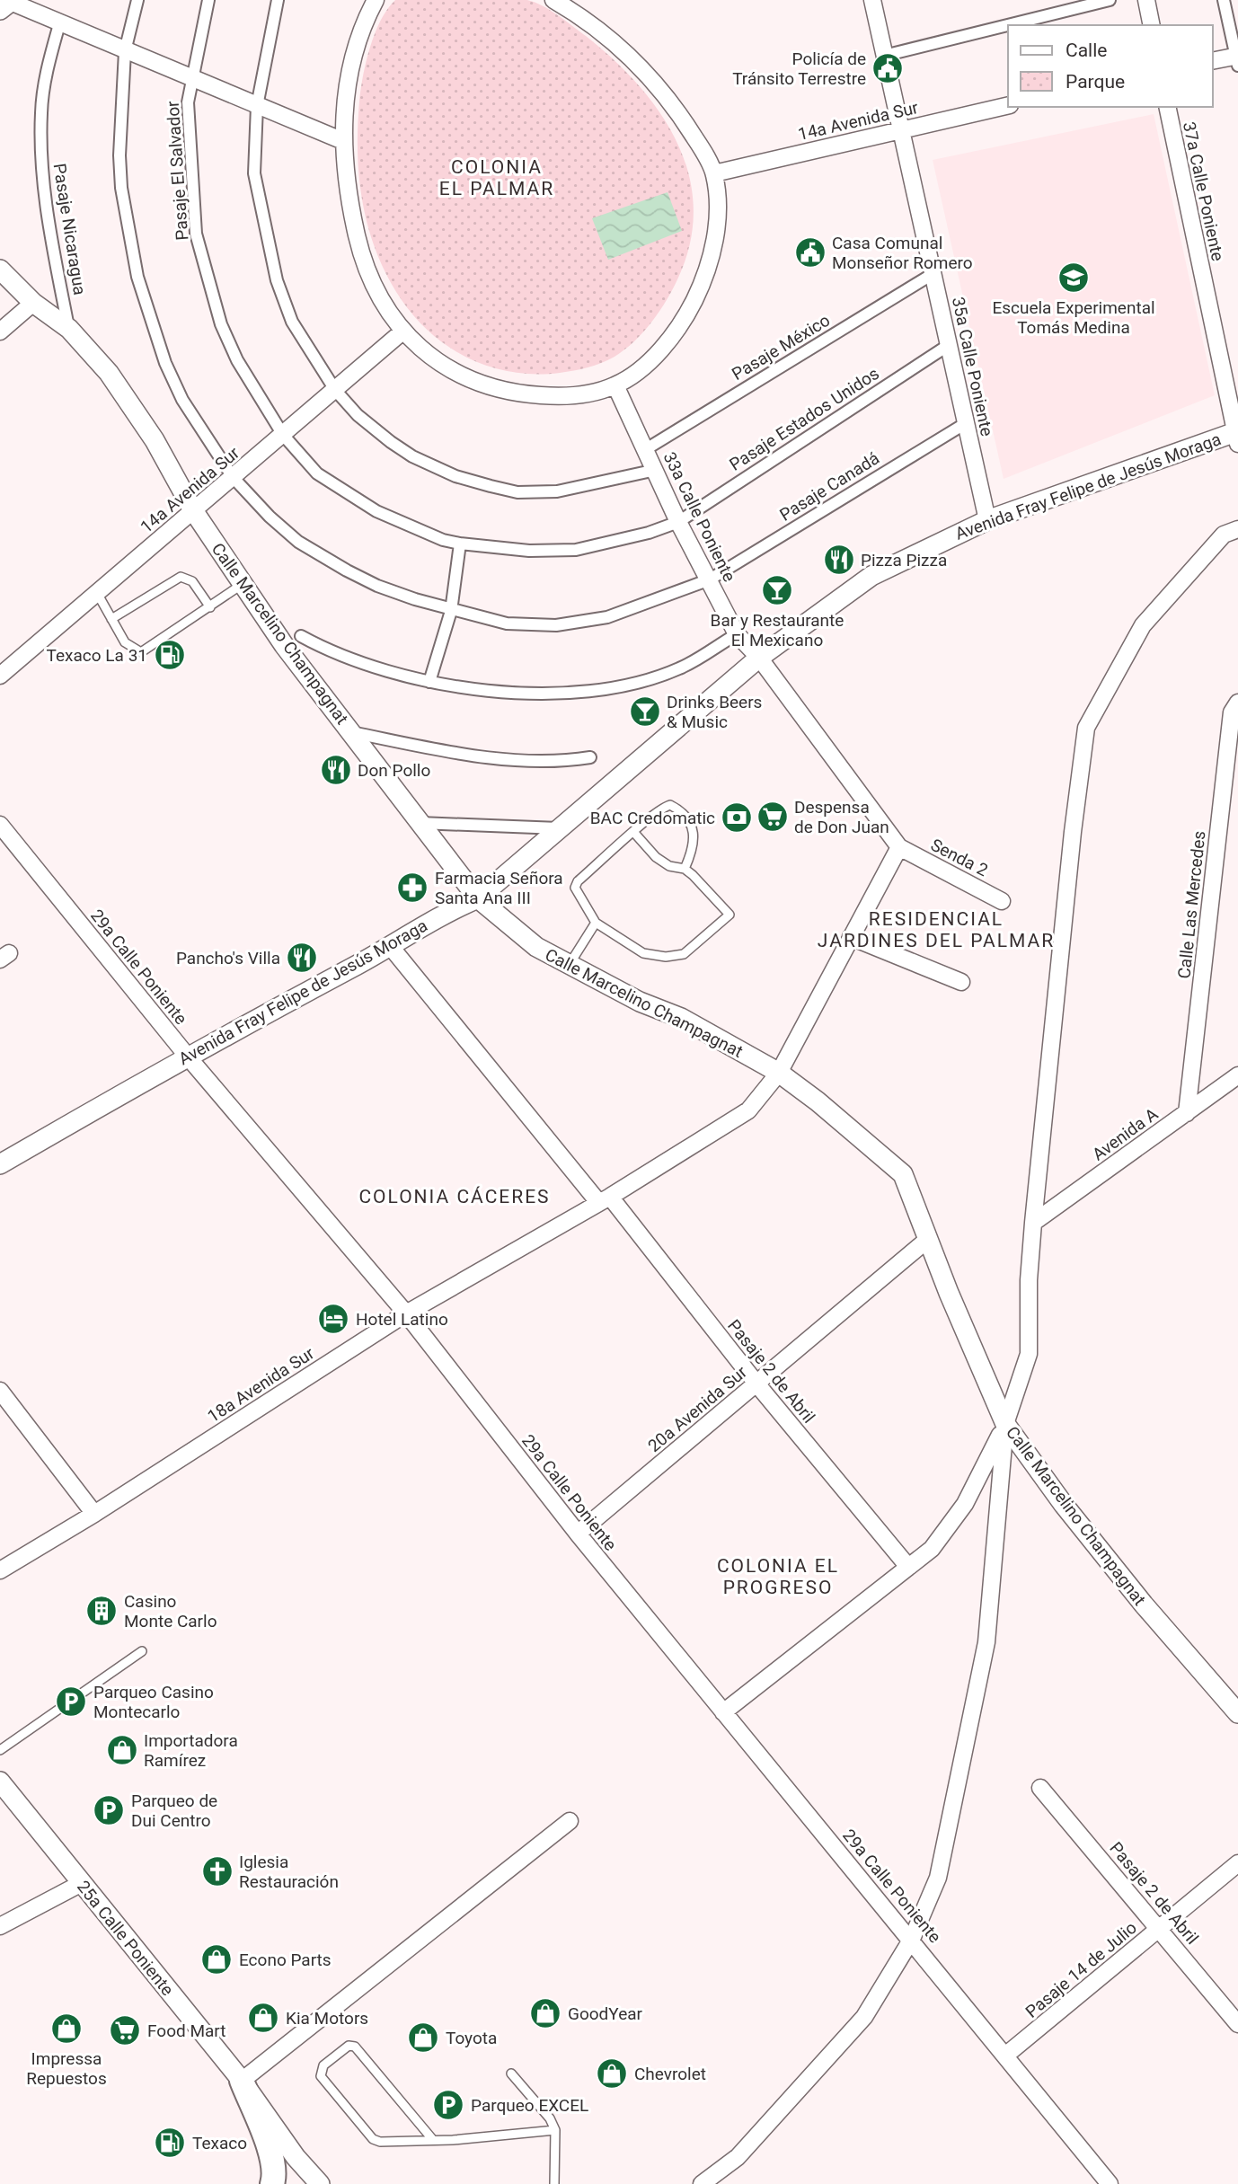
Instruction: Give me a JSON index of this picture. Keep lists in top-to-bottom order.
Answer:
{
  "streets": {
    "street": [
      "14a Avenida Sur",
      "Pasaje El Salvador",
      "37a Calle Poniente",
      "Pasaje Nicaragua",
      "Pasaje México",
      "35a Calle Poniente",
      "Pasaje Estados Unidos",
      "Pasaje Canadá",
      "Avenida Fray Felipe de Jesús Moraga",
      "33a Calle Poniente",
      "Calle Marcelino Champagnat",
      "Senda 2",
      "Calle Las Mercedes",
      "29a Calle Poniente",
      "Avenida A",
      "Pasaje 2 de Abril",
      "18a Avenida Sur",
      "20a Avenida Sur",
      "25a Calle Poniente",
      "Pasaje 14 de Julio"
    ]
  },
  "crossings": [
    ["14a Avenida Sur", "Pasaje El Salvador"],
    ["14a Avenida Sur", "35a Calle Poniente"],
    ["14a Avenida Sur", "Calle Marcelino Champagnat"],
    ["Pasaje El Salvador", "Pasaje Estados Unidos"],
    ["37a Calle Poniente", "Avenida Fray Felipe de Jesús Moraga"],
    ["Pasaje Nicaragua", "Calle Marcelino Champagnat"],
    ["Pasaje México", "35a Calle Poniente"],
    ["Pasaje México", "33a Calle Poniente"],
    ["35a Calle Poniente", "Pasaje Estados Unidos"],
    ["35a Calle Poniente", "Pasaje Canadá"],
    ["35a Calle Poniente", "Avenida Fray Felipe de Jesús Moraga"],
    ["Pasaje Estados Unidos", "33a Calle Poniente"],
    ["Pasaje Canadá", "33a Calle Poniente"],
    ["Avenida Fray Felipe de Jesús Moraga", "33a Calle Poniente"],
    ["Avenida Fray Felipe de Jesús Moraga", "Calle Marcelino Champagnat"],
    ["Avenida Fray Felipe de Jesús Moraga", "29a Calle Poniente"],
    ["Avenida Fray Felipe de Jesús Moraga", "Pasaje 2 de Abril"],
    ["33a Calle Poniente", "Senda 2"],
    ["33a Calle Poniente", "18a Avenida Sur"],
    ["Calle Marcelino Champagnat", "18a Avenida Sur"],
    ["Calle Marcelino Champagnat", "20a Avenida Sur"],
    ["Senda 2", "18a Avenida Sur"],
    ["Calle Las Mercedes", "Avenida A"],
    ["29a Calle Poniente", "18a Avenida Sur"],
    ["29a Calle Poniente", "20a Avenida Sur"],
    ["29a Calle Poniente", "Pasaje 14 de Julio"],
    ["Pasaje 2 de Abril", "18a Avenida Sur"],
    ["Pasaje 2 de Abril", "20a Avenida Sur"],
    ["Pasaje 2 de Abril", "Pasaje 14 de Julio"]
  ],
  "districts": [
    "COLONIA EL PALMAR",
    "RESIDENCIAL JARDINES DEL PALMAR",
    "COLONIA CÁCERES",
    "COLONIA EL PROGRESO"
  ],
  "places": {
    "public building": ["Policía de Tránsito Terrestre", "Casa Comunal Monseñor Romero"],
    "school or university": ["Escuela Experimental Tomás Medina"],
    "restaurant": ["Pizza Pizza", "Don Pollo", "Pancho's Villa"],
    "bar": ["Bar y Restaurante El Mexicano", "Drinks Beers & Music"],
    "fuel station": ["Texaco La 31", "Texaco"],
    "supermarket": ["Despensa de Don Juan", "Food Mart"],
    "bank": ["BAC Credomatic"],
    "pharmacy": ["Farmacia Señora Santa Ana III"],
    "hotel": ["Hotel Latino"],
    "building": ["Casino Monte Carlo"],
    "parking": ["Parqueo Casino Montecarlo", "Parqueo de Dui Centro", "Parqueo EXCEL"],
    "shop": [
      "Importadora Ramírez",
      "Econo Parts",
      "GoodYear",
      "Kia Motors",
      "Impressa Repuestos",
      "Toyota",
      "Chevrolet"
    ],
    "church": ["Iglesia Restauración"]
  },
  "legend": ["Calle", "Parque"]
}
